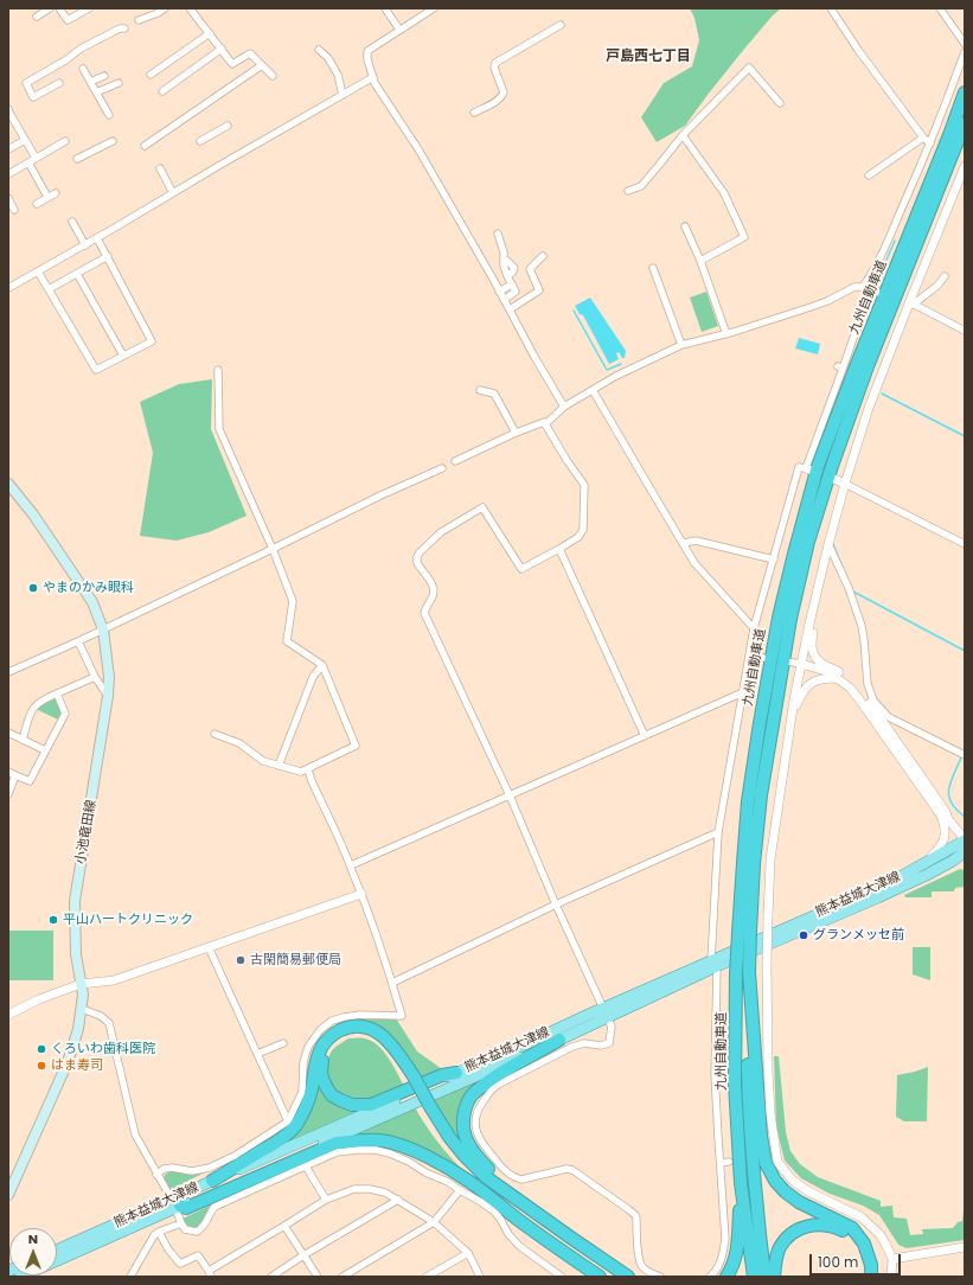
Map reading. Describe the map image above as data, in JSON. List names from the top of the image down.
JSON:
{
  "streets": {
    "highway": ["九州自動車道"],
    "main road": ["小池竜田線", "熊本益城大津線"]
  },
  "districts": ["戸島西七丁目"],
  "places": [
    "やまのかみ眼科",
    "平山ハートクリニック",
    "グランメッセ前",
    "古閑簡易郵便局",
    "くろいわ歯科医院",
    "はま寿司"
  ],
  "scale_bar": "100 m",
  "north": "top"
}
